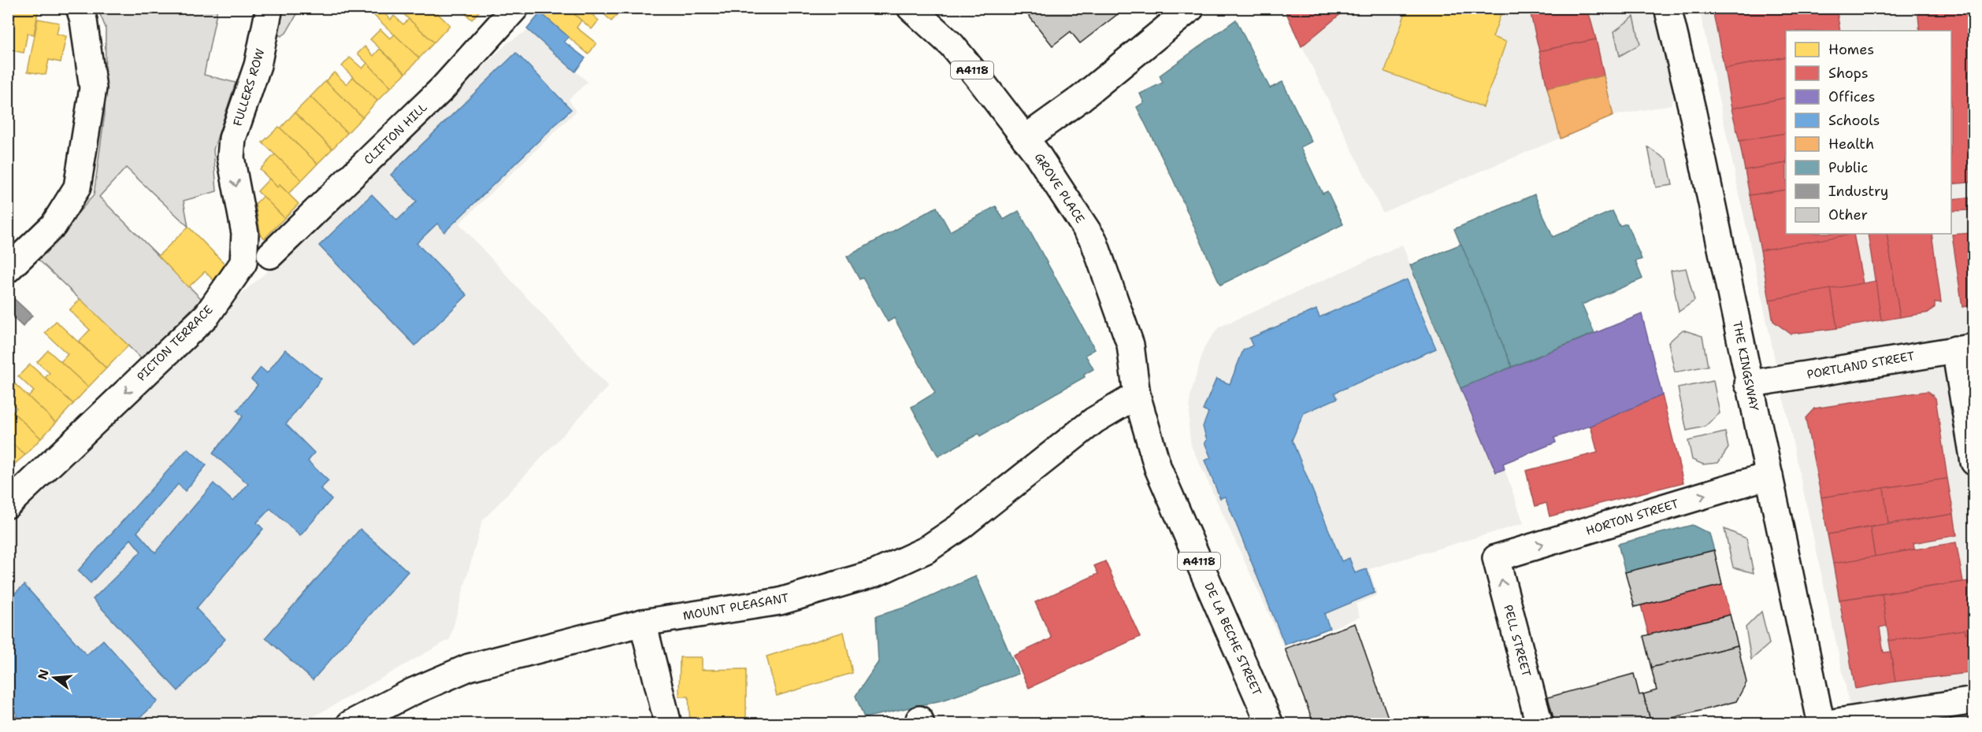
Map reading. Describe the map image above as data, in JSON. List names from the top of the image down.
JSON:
{
  "streets": {
    "street": [
      "A4118",
      "FULLERS ROW",
      "CLIFTON HILL",
      "GROVE PLACE",
      "PICTON TERRACE",
      "PORTLAND STREET",
      "THE KINGSWAY",
      "HORTON STREET",
      "MOUNT PLEASANT",
      "DE LA BECHE STREET",
      "PELL STREET"
    ]
  },
  "crossings": [
    ["A4118", "GROVE PLACE"],
    ["FULLERS ROW", "PICTON TERRACE"],
    ["GROVE PLACE", "MOUNT PLEASANT"],
    ["GROVE PLACE", "DE LA BECHE STREET"],
    ["PORTLAND STREET", "THE KINGSWAY"],
    ["THE KINGSWAY", "HORTON STREET"],
    ["HORTON STREET", "PELL STREET"],
    ["MOUNT PLEASANT", "DE LA BECHE STREET"]
  ],
  "one_way": ["PICTON TERRACE", "HORTON STREET", "PELL STREET"],
  "legend": [
    "Homes",
    "Shops",
    "Offices",
    "Schools",
    "Health",
    "Public",
    "Industry",
    "Other"
  ],
  "north": "left"
}
